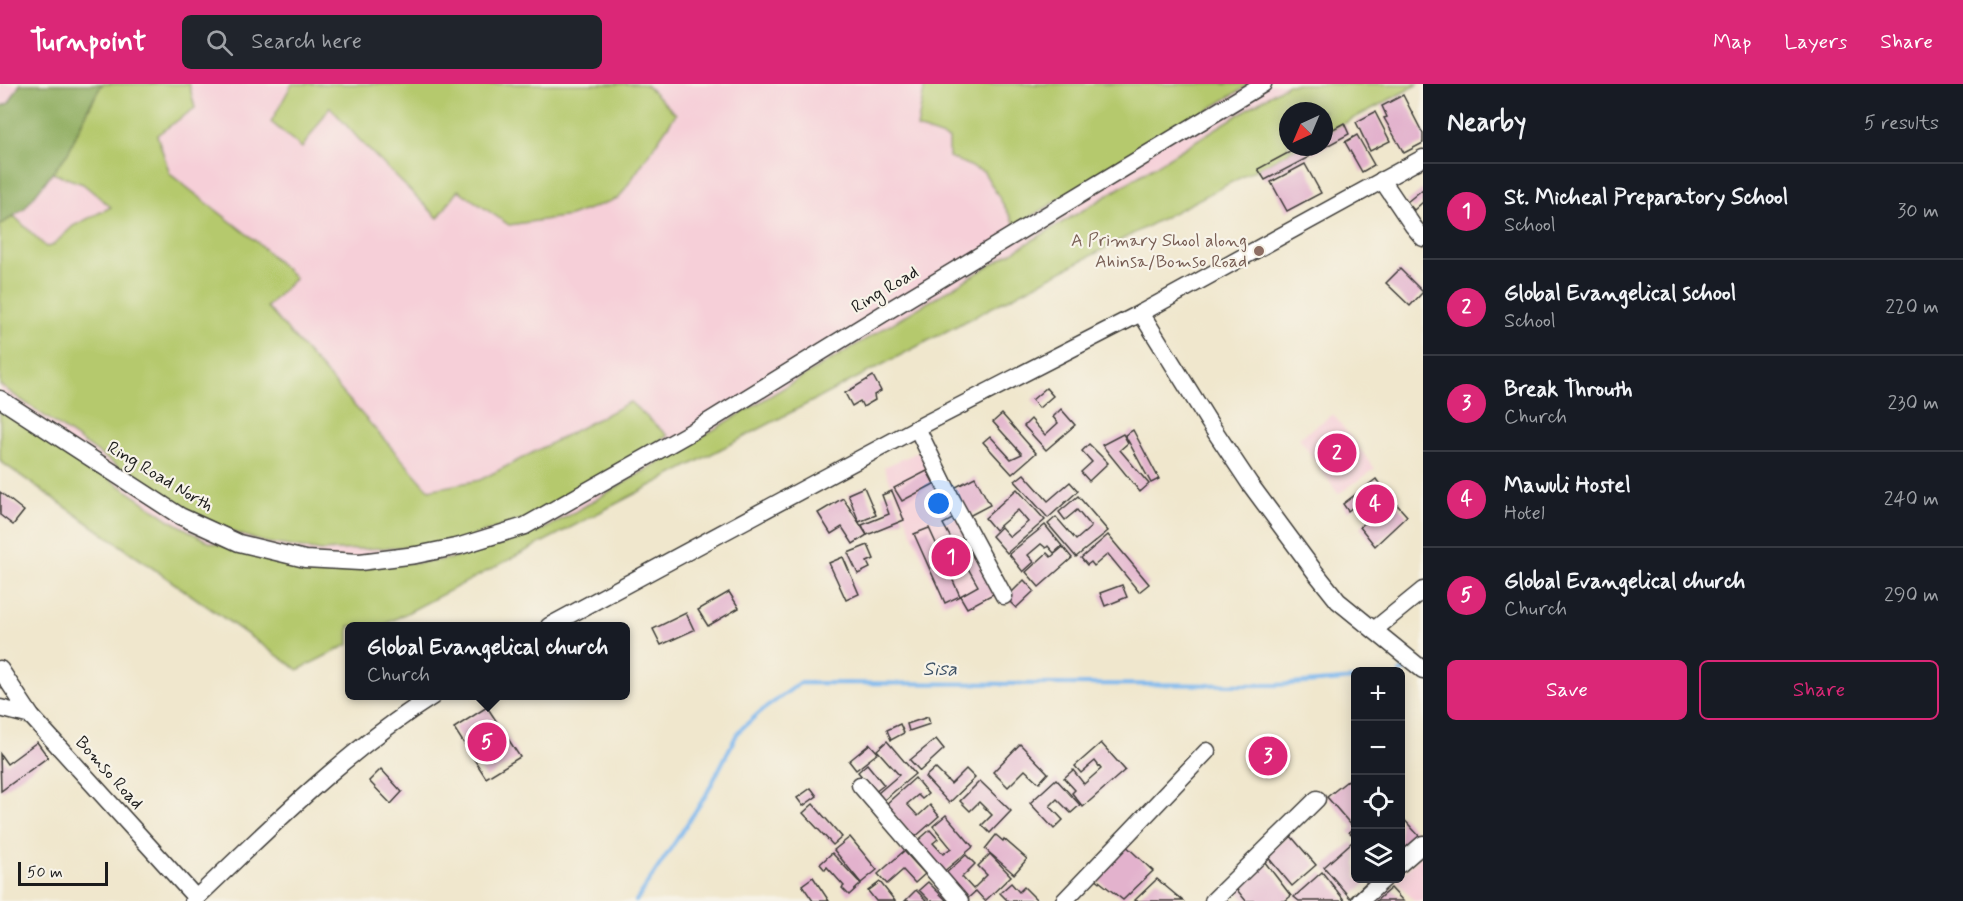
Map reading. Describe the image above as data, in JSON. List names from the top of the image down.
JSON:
{
  "streets": {
    "street": ["Ring Road", "Ring Road North", "Bomso Road"]
  },
  "crossings": [
    ["Ring Road", "Ring Road North"]
  ],
  "water": ["Sisa"],
  "places": ["A Primary Shool along Ahinsa/Bomso Road"],
  "scale_bar": "50 m",
  "north": "bottom left",
  "page": {
    "header": "Turnpoint",
    "search": "Search here",
    "nav": ["Map", "Layers", "Share"],
    "heading": ["Nearby", "5 results"],
    "list": [
      {
        "mark": "1",
        "name": "St. Micheal Preparatory School",
        "note": "School",
        "value": "30 m"
      },
      {
        "mark": "2",
        "name": "Global Evangelical school",
        "note": "School",
        "value": "220 m"
      },
      {
        "mark": "3",
        "name": "Break Throuth",
        "note": "Church",
        "value": "230 m"
      },
      {
        "mark": "4",
        "name": "Mawuli Hostel",
        "note": "Hotel",
        "value": "240 m"
      },
      {
        "mark": "5",
        "name": "Global Evangelical church",
        "note": "Church",
        "value": "290 m"
      }
    ],
    "pins": [
      "2",
      "4",
      "1",
      "5",
      "3"
    ],
    "popup": ["Global Evangelical church", "Church"],
    "buttons": ["Save", "Share"],
    "map_buttons": ["+", "−"],
    "scale": "50 m"
  }
}
